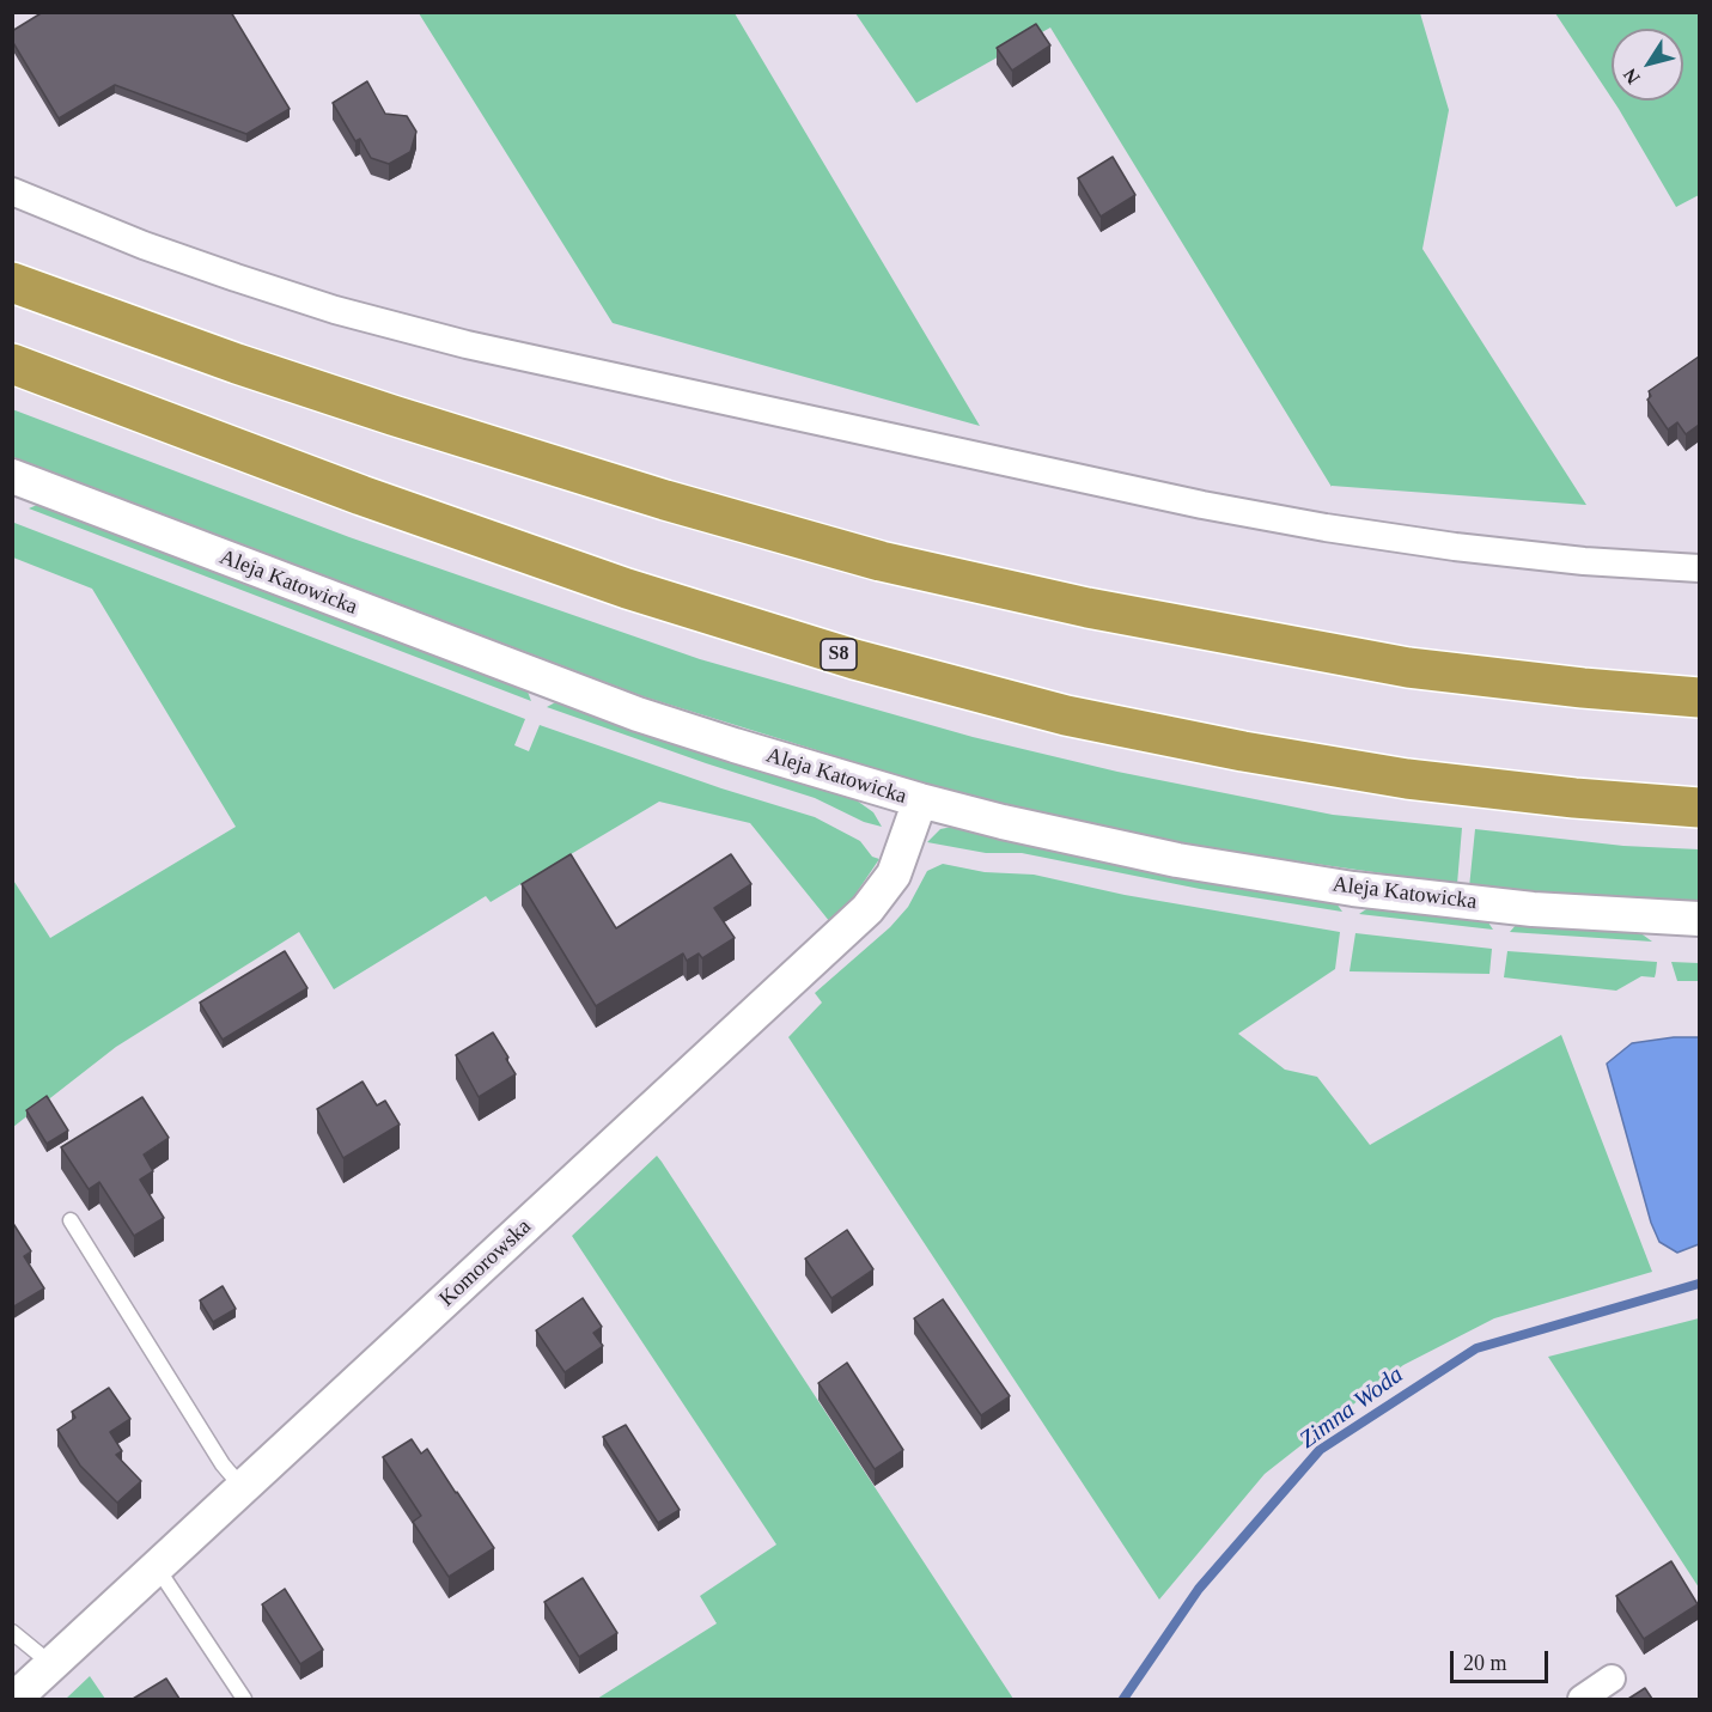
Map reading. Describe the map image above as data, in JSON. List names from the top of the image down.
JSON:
{
  "streets": {
    "highway": ["S8"],
    "street": ["Aleja Katowicka", "Komorowska"]
  },
  "crossings": [
    ["Aleja Katowicka", "Komorowska"]
  ],
  "water": ["Zimna Woda"],
  "scale_bar": "20 m",
  "north": "bottom left"
}
